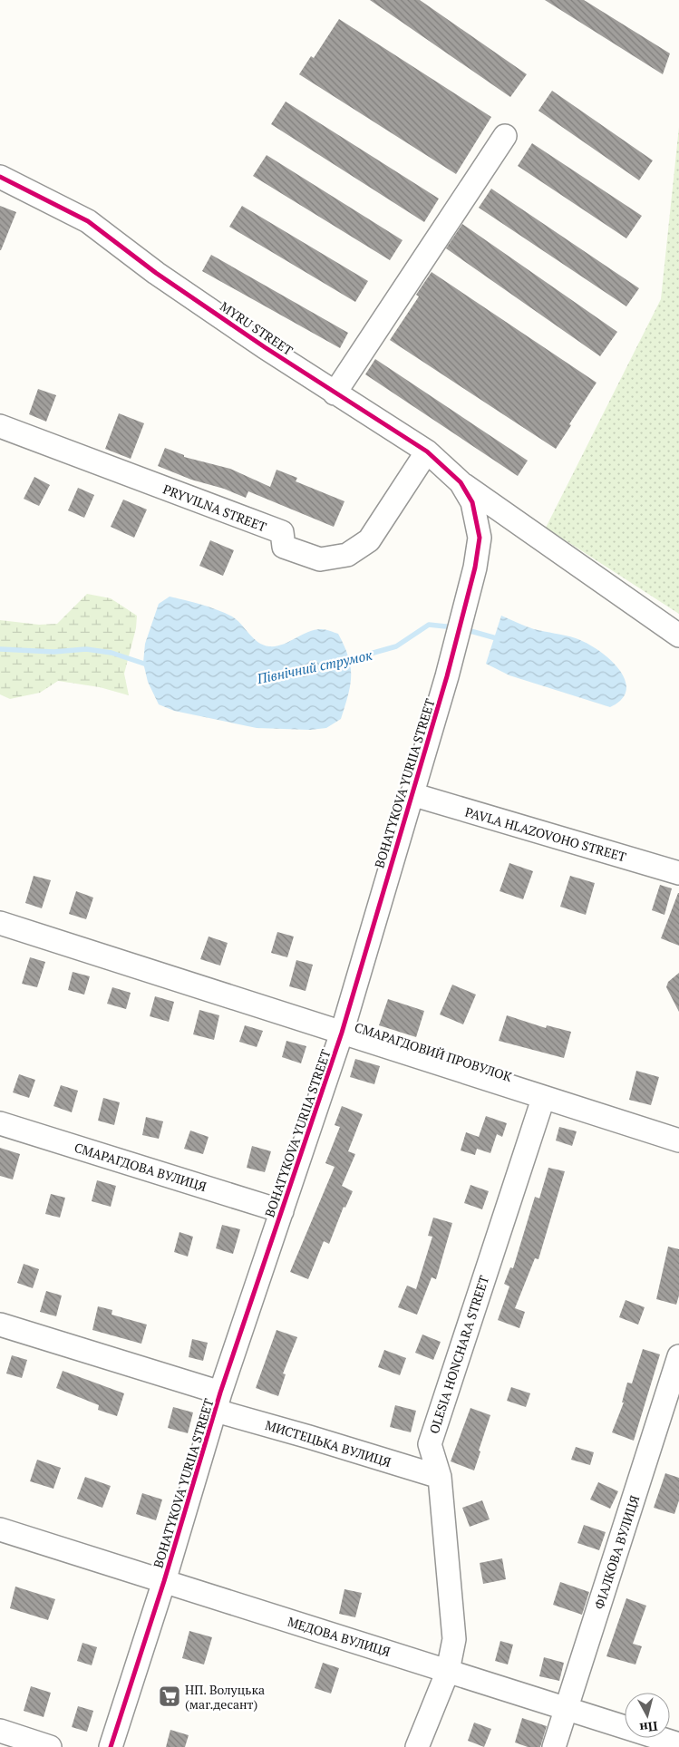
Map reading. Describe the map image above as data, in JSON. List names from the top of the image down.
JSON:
{
  "streets": {
    "street": [
      "MYRU STREET",
      "PRYVILNA STREET",
      "BOHATYKOVA YURIIA STREET",
      "PAVLA HLAZOVOHO STREET",
      "СМАРАГДОВИЙ ПРОВУЛОК",
      "СМАРАГДОВА ВУЛИЦЯ",
      "OLESIA HONCHARA STREET",
      "МИСТЕЦЬКА ВУЛИЦЯ",
      "ФІАЛКОВА ВУЛИЦЯ",
      "МЕДОВА ВУЛИЦЯ"
    ]
  },
  "crossings": [
    ["MYRU STREET", "PRYVILNA STREET"],
    ["MYRU STREET", "BOHATYKOVA YURIIA STREET"],
    ["BOHATYKOVA YURIIA STREET", "PAVLA HLAZOVOHO STREET"],
    ["BOHATYKOVA YURIIA STREET", "СМАРАГДОВИЙ ПРОВУЛОК"],
    ["BOHATYKOVA YURIIA STREET", "СМАРАГДОВА ВУЛИЦЯ"],
    ["BOHATYKOVA YURIIA STREET", "МИСТЕЦЬКА ВУЛИЦЯ"],
    ["BOHATYKOVA YURIIA STREET", "МЕДОВА ВУЛИЦЯ"],
    ["СМАРАГДОВИЙ ПРОВУЛОК", "OLESIA HONCHARA STREET"],
    ["OLESIA HONCHARA STREET", "МИСТЕЦЬКА ВУЛИЦЯ"],
    ["OLESIA HONCHARA STREET", "МЕДОВА ВУЛИЦЯ"],
    ["ФІАЛКОВА ВУЛИЦЯ", "МЕДОВА ВУЛИЦЯ"]
  ],
  "water": ["Північний струмок"],
  "places": {
    "supermarket": ["НП. Волуцька (маг.десант)"]
  },
  "north": "bottom"
}
